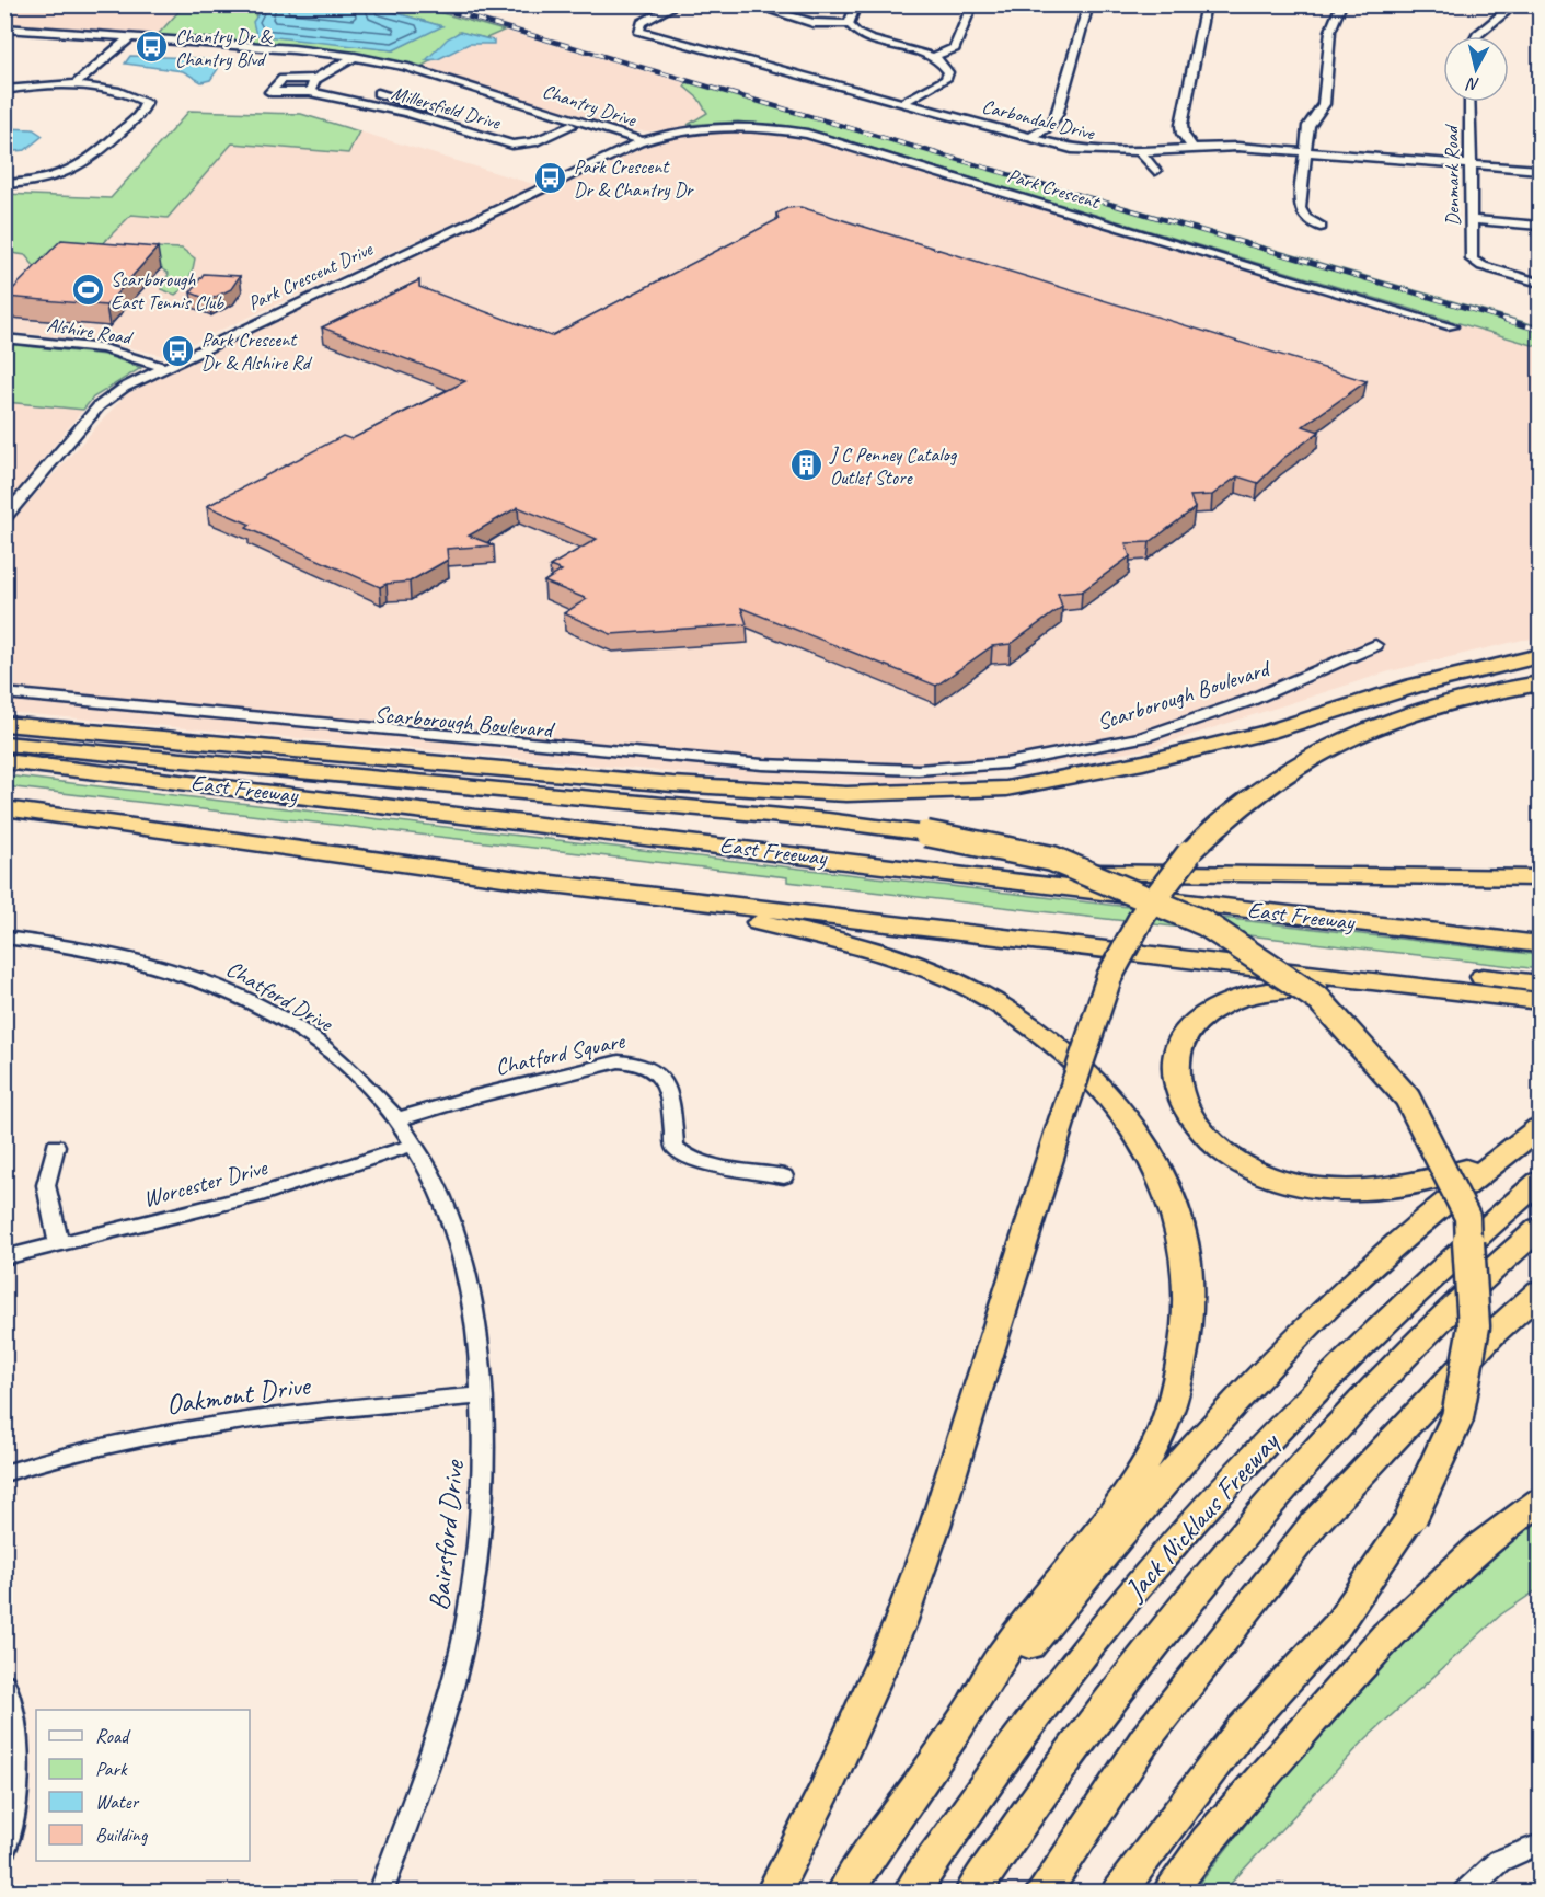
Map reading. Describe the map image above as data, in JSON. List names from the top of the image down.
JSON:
{
  "streets": {
    "highway": ["East Freeway", "Jack Nicklaus Freeway"],
    "street": [
      "Chantry Drive",
      "Millersfield Drive",
      "Carbondale Drive",
      "Denmark Road",
      "Park Crescent",
      "Park Crescent Drive",
      "Alshire Road",
      "Scarborough Boulevard",
      "Chatford Drive",
      "Chatford Square",
      "Worcester Drive",
      "Oakmont Drive",
      "Bairsford Drive"
    ]
  },
  "crossings": [
    ["Chantry Drive", "Millersfield Drive"],
    ["Chantry Drive", "Park Crescent"],
    ["Chantry Drive", "Park Crescent Drive"],
    ["Carbondale Drive", "Denmark Road"],
    ["Park Crescent", "Park Crescent Drive"],
    ["Park Crescent Drive", "Alshire Road"],
    ["Chatford Drive", "Chatford Square"],
    ["Chatford Drive", "Worcester Drive"],
    ["Chatford Drive", "Bairsford Drive"],
    ["Worcester Drive", "Bairsford Drive"],
    ["Oakmont Drive", "Bairsford Drive"]
  ],
  "places": {
    "bus stop": ["Chantry Dr & Chantry Blvd", "Park Crescent Dr & Chantry Dr", "Park Crescent Dr & Alshire Rd"],
    "sports": ["Scarborough East Tennis Club"],
    "building": ["J C Penney Catalog Outlet Store"]
  },
  "legend": [
    "Road",
    "Park",
    "Water",
    "Building"
  ],
  "north": "bottom"
}
